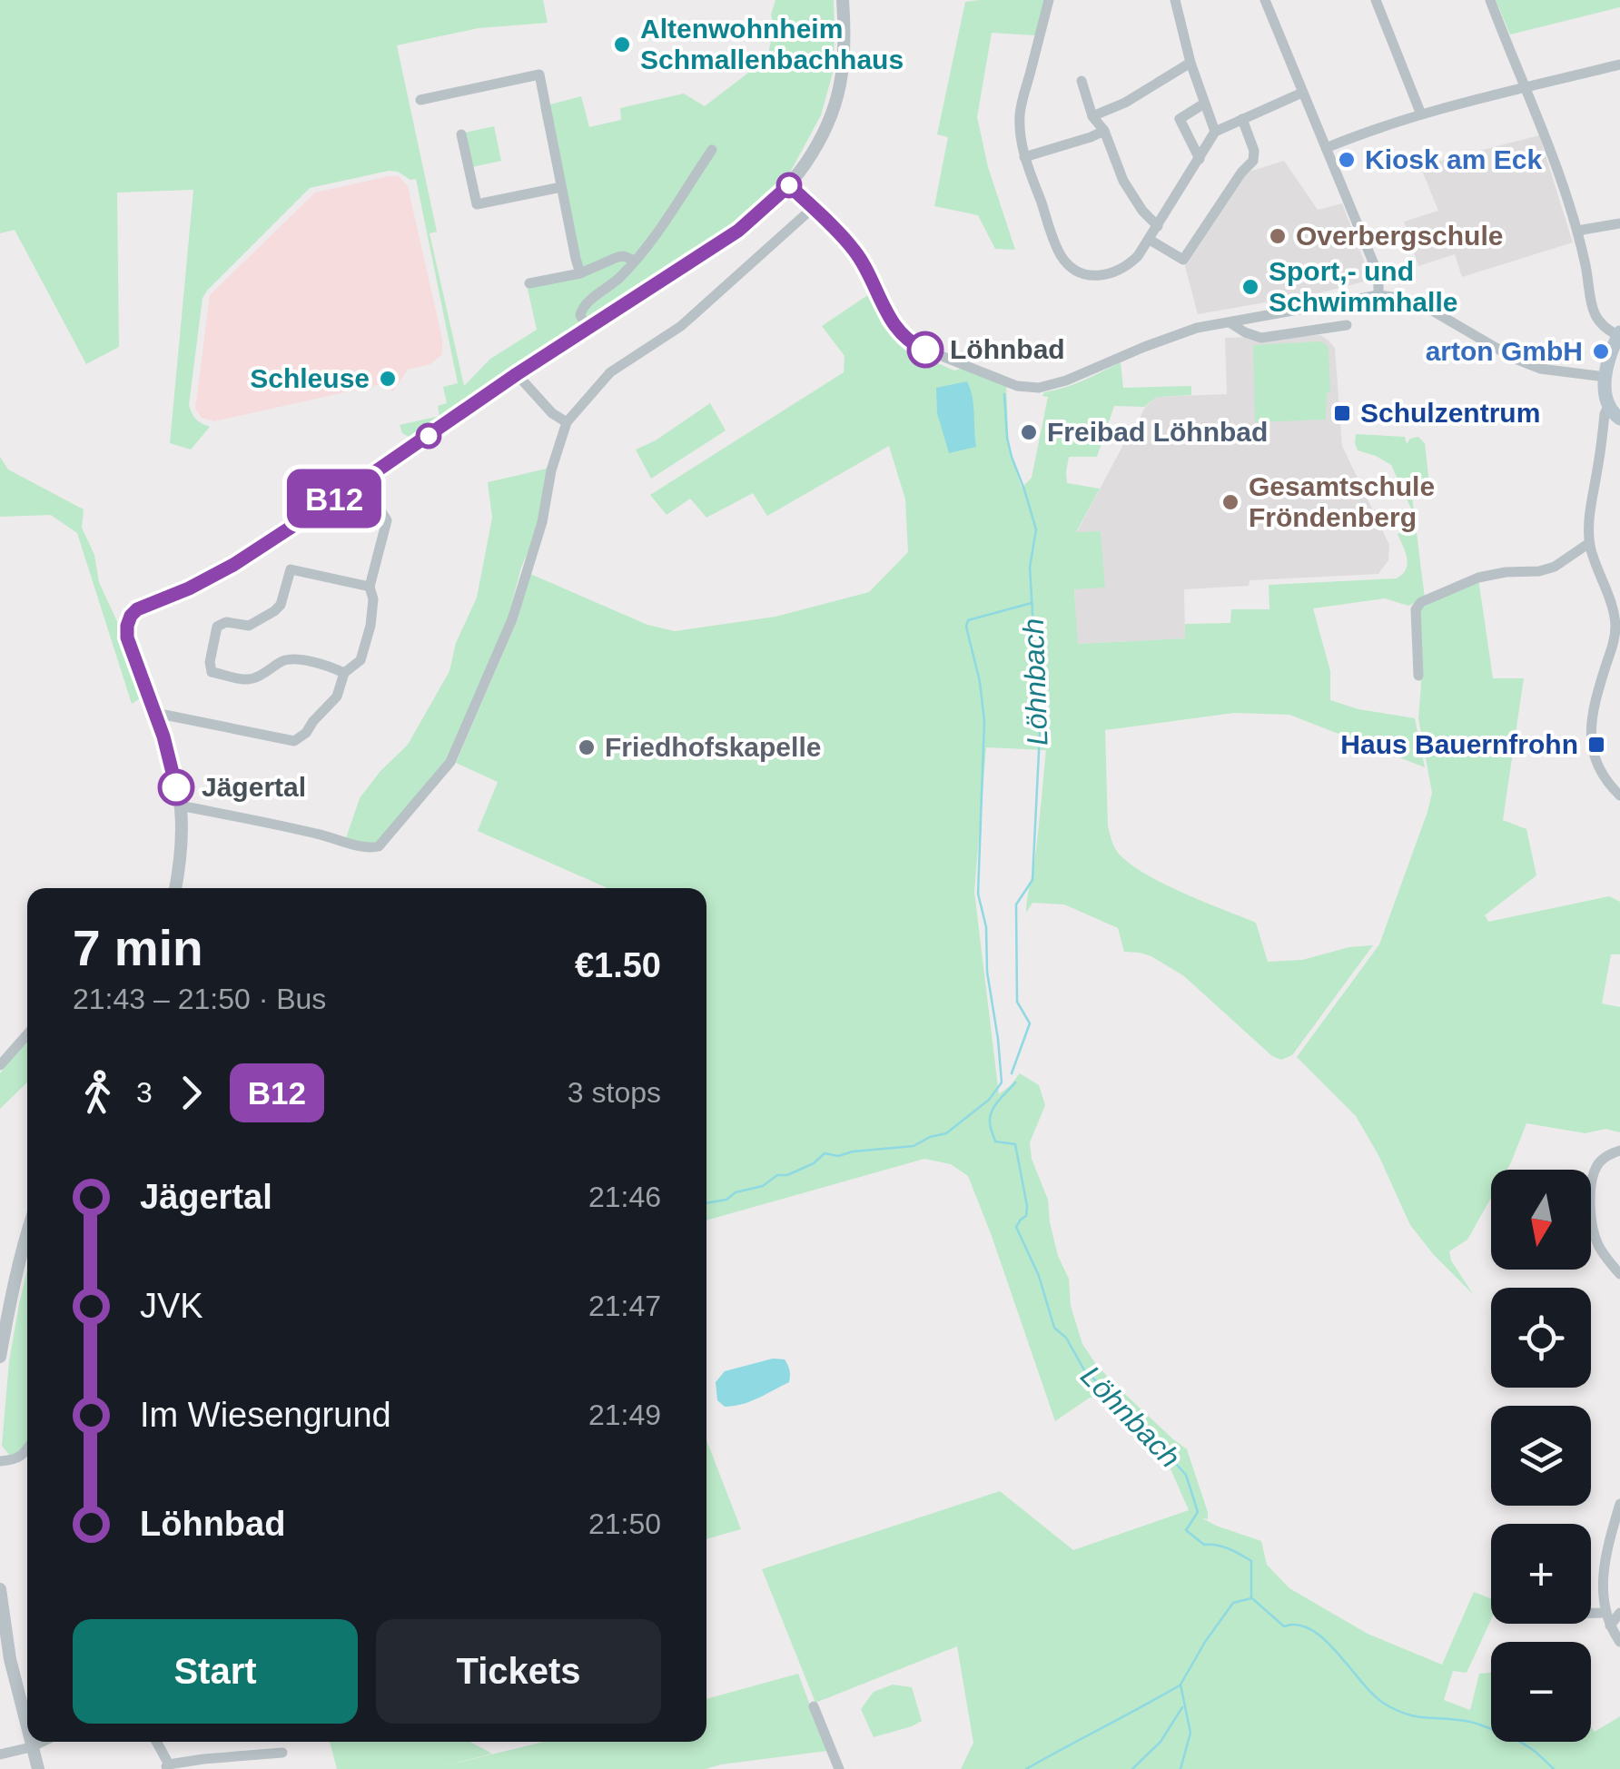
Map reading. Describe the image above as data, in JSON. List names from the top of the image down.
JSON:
{
  "water": ["Löhnbach"],
  "places": {
    "other": [
      "Altenwohnheim Schmallenbachhaus",
      "Kiosk am Eck",
      "Overbergschule",
      "Sport,- und Schwimmhalle",
      "Löhnbad",
      "arton GmbH",
      "Schleuse",
      "Freibad Löhnbad",
      "Gesamtschule Fröndenberg",
      "Friedhofskapelle",
      "Jägertal"
    ],
    "transit": ["Schulzentrum", "Haus Bauernfrohn"]
  },
  "lines": ["bus line B12"],
  "north": "bottom",
  "page": {
    "on_map": "B12",
    "heading": ["7 min", "21:43 – 21:50 · Bus", "€1.50"],
    "legs": ["3", "B12", "3 stops"],
    "list": [
      {
        "name": "Jägertal",
        "value": "21:46"
      },
      {
        "name": "JVK",
        "value": "21:47"
      },
      {
        "name": "Im Wiesengrund",
        "value": "21:49"
      },
      {
        "name": "Löhnbad",
        "value": "21:50"
      }
    ],
    "map_buttons": ["+", "−"],
    "buttons": ["Start", "Tickets"]
  }
}
